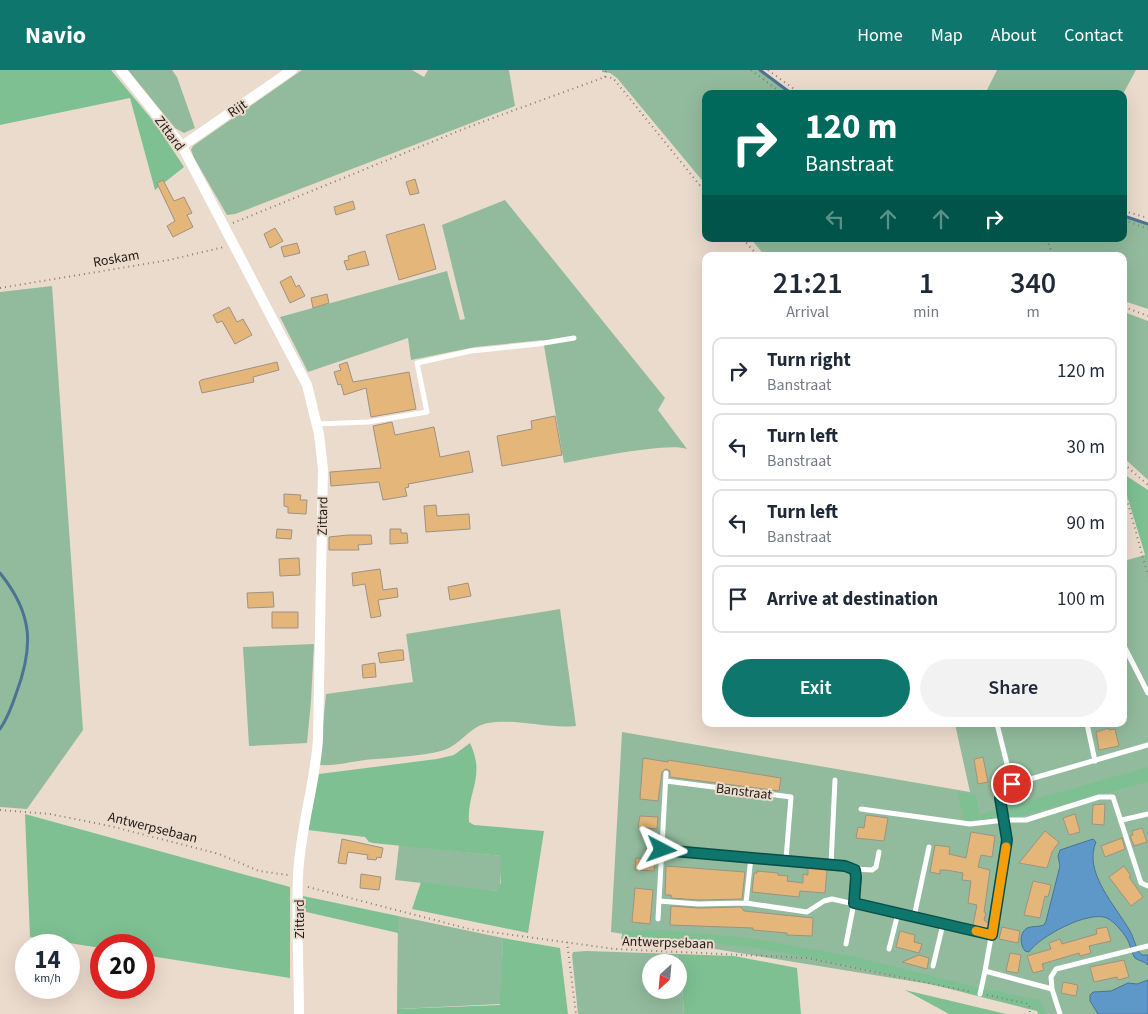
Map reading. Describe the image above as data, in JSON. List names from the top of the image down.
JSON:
{
  "streets": {
    "street": ["Rijt", "Zittard"],
    "lane": ["Banstraat"],
    "path": ["Roskam", "Antwerpsebaan"]
  },
  "crossings": [
    ["Rijt", "Zittard"],
    ["Zittard", "Roskam"],
    ["Zittard", "Antwerpsebaan"]
  ],
  "north": "bottom left",
  "page": {
    "header": "Navio",
    "nav": [
      "Home",
      "Map",
      "About",
      "Contact"
    ],
    "turn": ["120 m", "Banstraat"],
    "eta": [
      "21:21",
      "Arrival",
      "1",
      "min",
      "340",
      "m"
    ],
    "list": [
      {
        "name": "Turn right",
        "note": "Banstraat",
        "value": "120 m"
      },
      {
        "name": "Turn left",
        "note": "Banstraat",
        "value": "30 m"
      },
      {
        "name": "Turn left",
        "note": "Banstraat",
        "value": "90 m"
      },
      {
        "name": "Arrive at destination",
        "value": "100 m"
      }
    ],
    "buttons": ["Exit", "Share"],
    "speed": "14 km/h",
    "limit": "20"
  }
}
